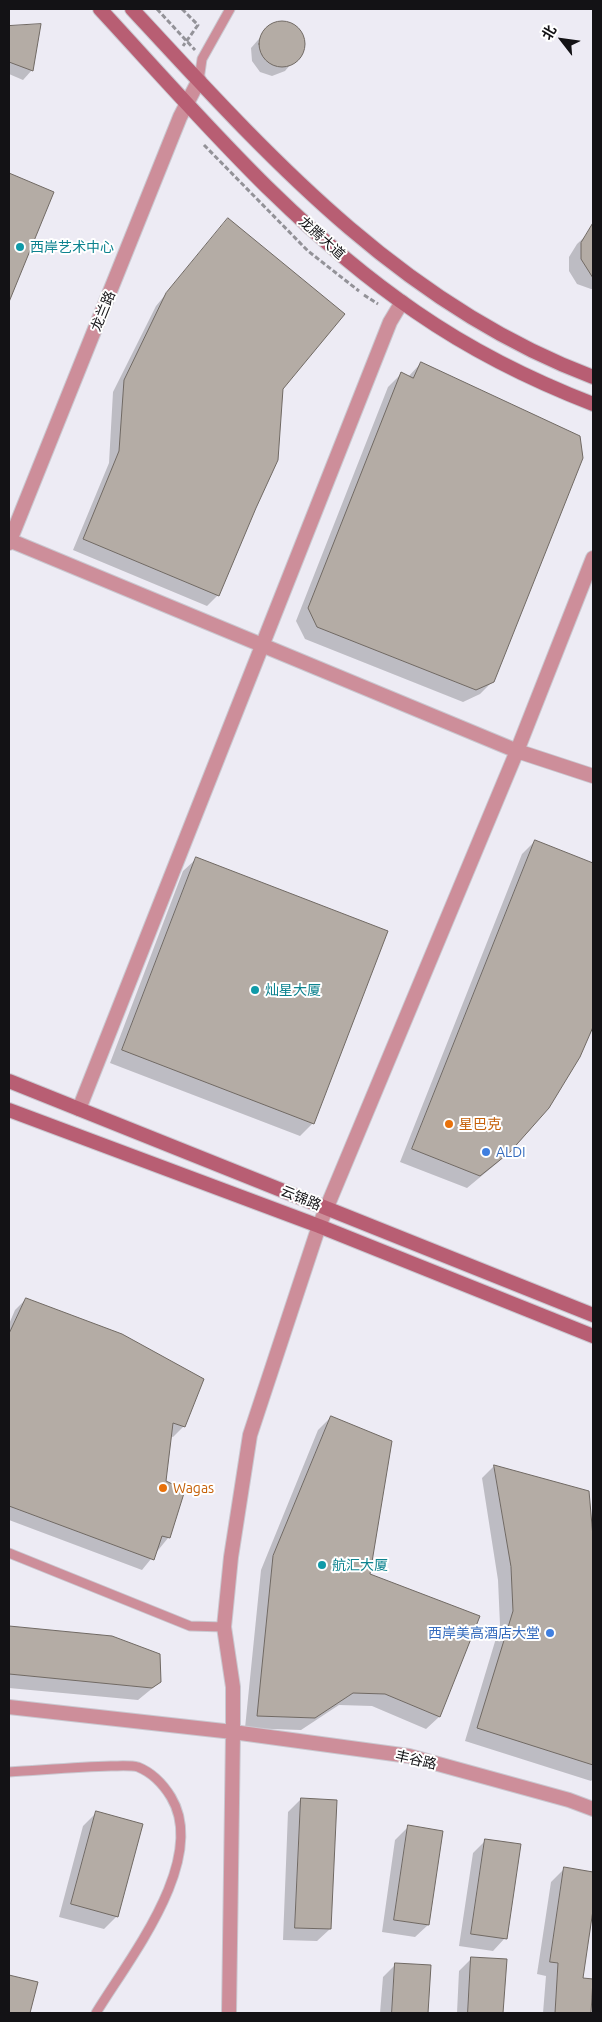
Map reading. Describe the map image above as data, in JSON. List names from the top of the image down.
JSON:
{
  "streets": {
    "main road": ["龙腾大道", "云锦路"],
    "street": ["龙兰路", "丰谷路"]
  },
  "crossings": [
    ["龙腾大道", "龙兰路"]
  ],
  "places": [
    "西岸艺术中心",
    "灿星大厦",
    "星巴克",
    "ALDI",
    "Wagas",
    "航汇大厦",
    "西岸美高酒店大堂"
  ],
  "north": "top left"
}
